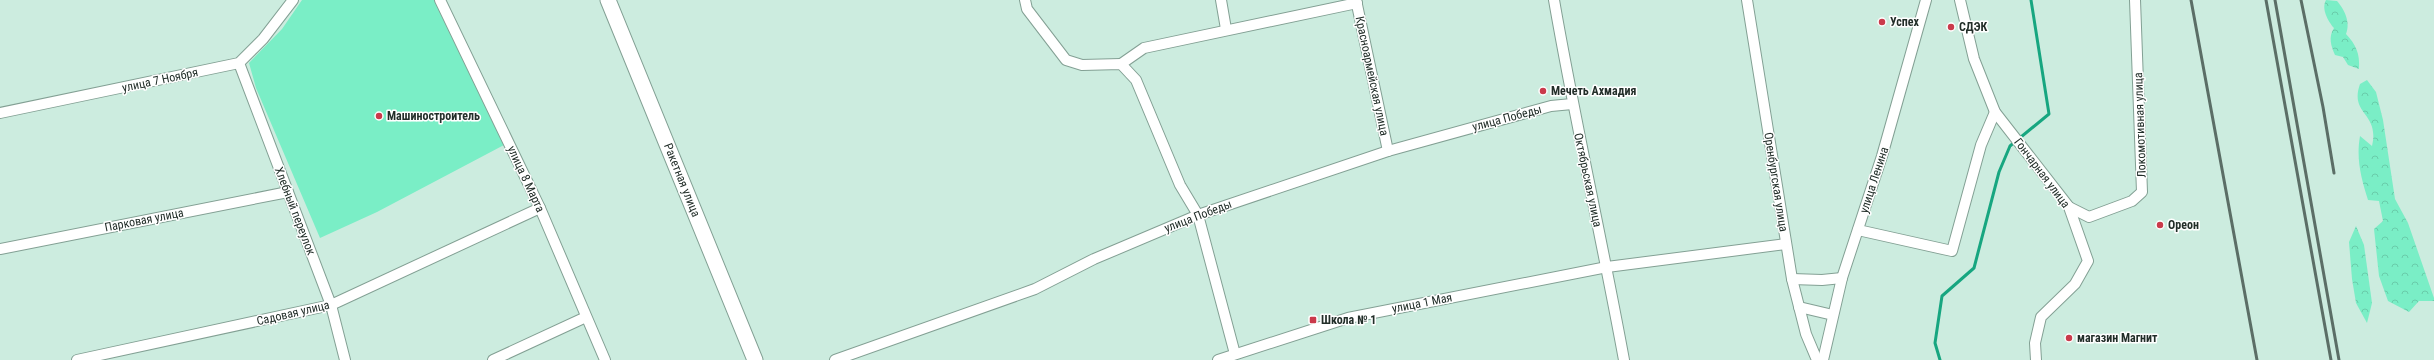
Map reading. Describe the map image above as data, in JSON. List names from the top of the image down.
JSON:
{
  "streets": {
    "main road": ["Ракетная улица"],
    "street": [
      "Красноармейская улица",
      "улица 7 Ноября",
      "улица Победы",
      "Локомотивная улица",
      "Гончарная улица",
      "улица 8 Марта",
      "Октябрьская улица",
      "улица Ленина",
      "Оренбургская улица",
      "Хлебный переулок",
      "Парковая улица",
      "улица 1 Мая",
      "Садовая улица"
    ]
  },
  "crossings": [
    ["Красноармейская улица", "улица Победы"],
    ["улица 7 Ноября", "Хлебный переулок"],
    ["улица Победы", "Октябрьская улица"],
    ["Локомотивная улица", "Гончарная улица"],
    ["улица 8 Марта", "Садовая улица"],
    ["Октябрьская улица", "улица 1 Мая"],
    ["Оренбургская улица", "улица 1 Мая"],
    ["Хлебный переулок", "Парковая улица"],
    ["Хлебный переулок", "Садовая улица"]
  ],
  "places": {
    "other": [
      "Успех",
      "СДЭК",
      "Мечеть Ахмадия",
      "Машиностроитель",
      "Ореон",
      "магазин Магнит"
    ],
    "transit": ["Школа № 1"]
  }
}
